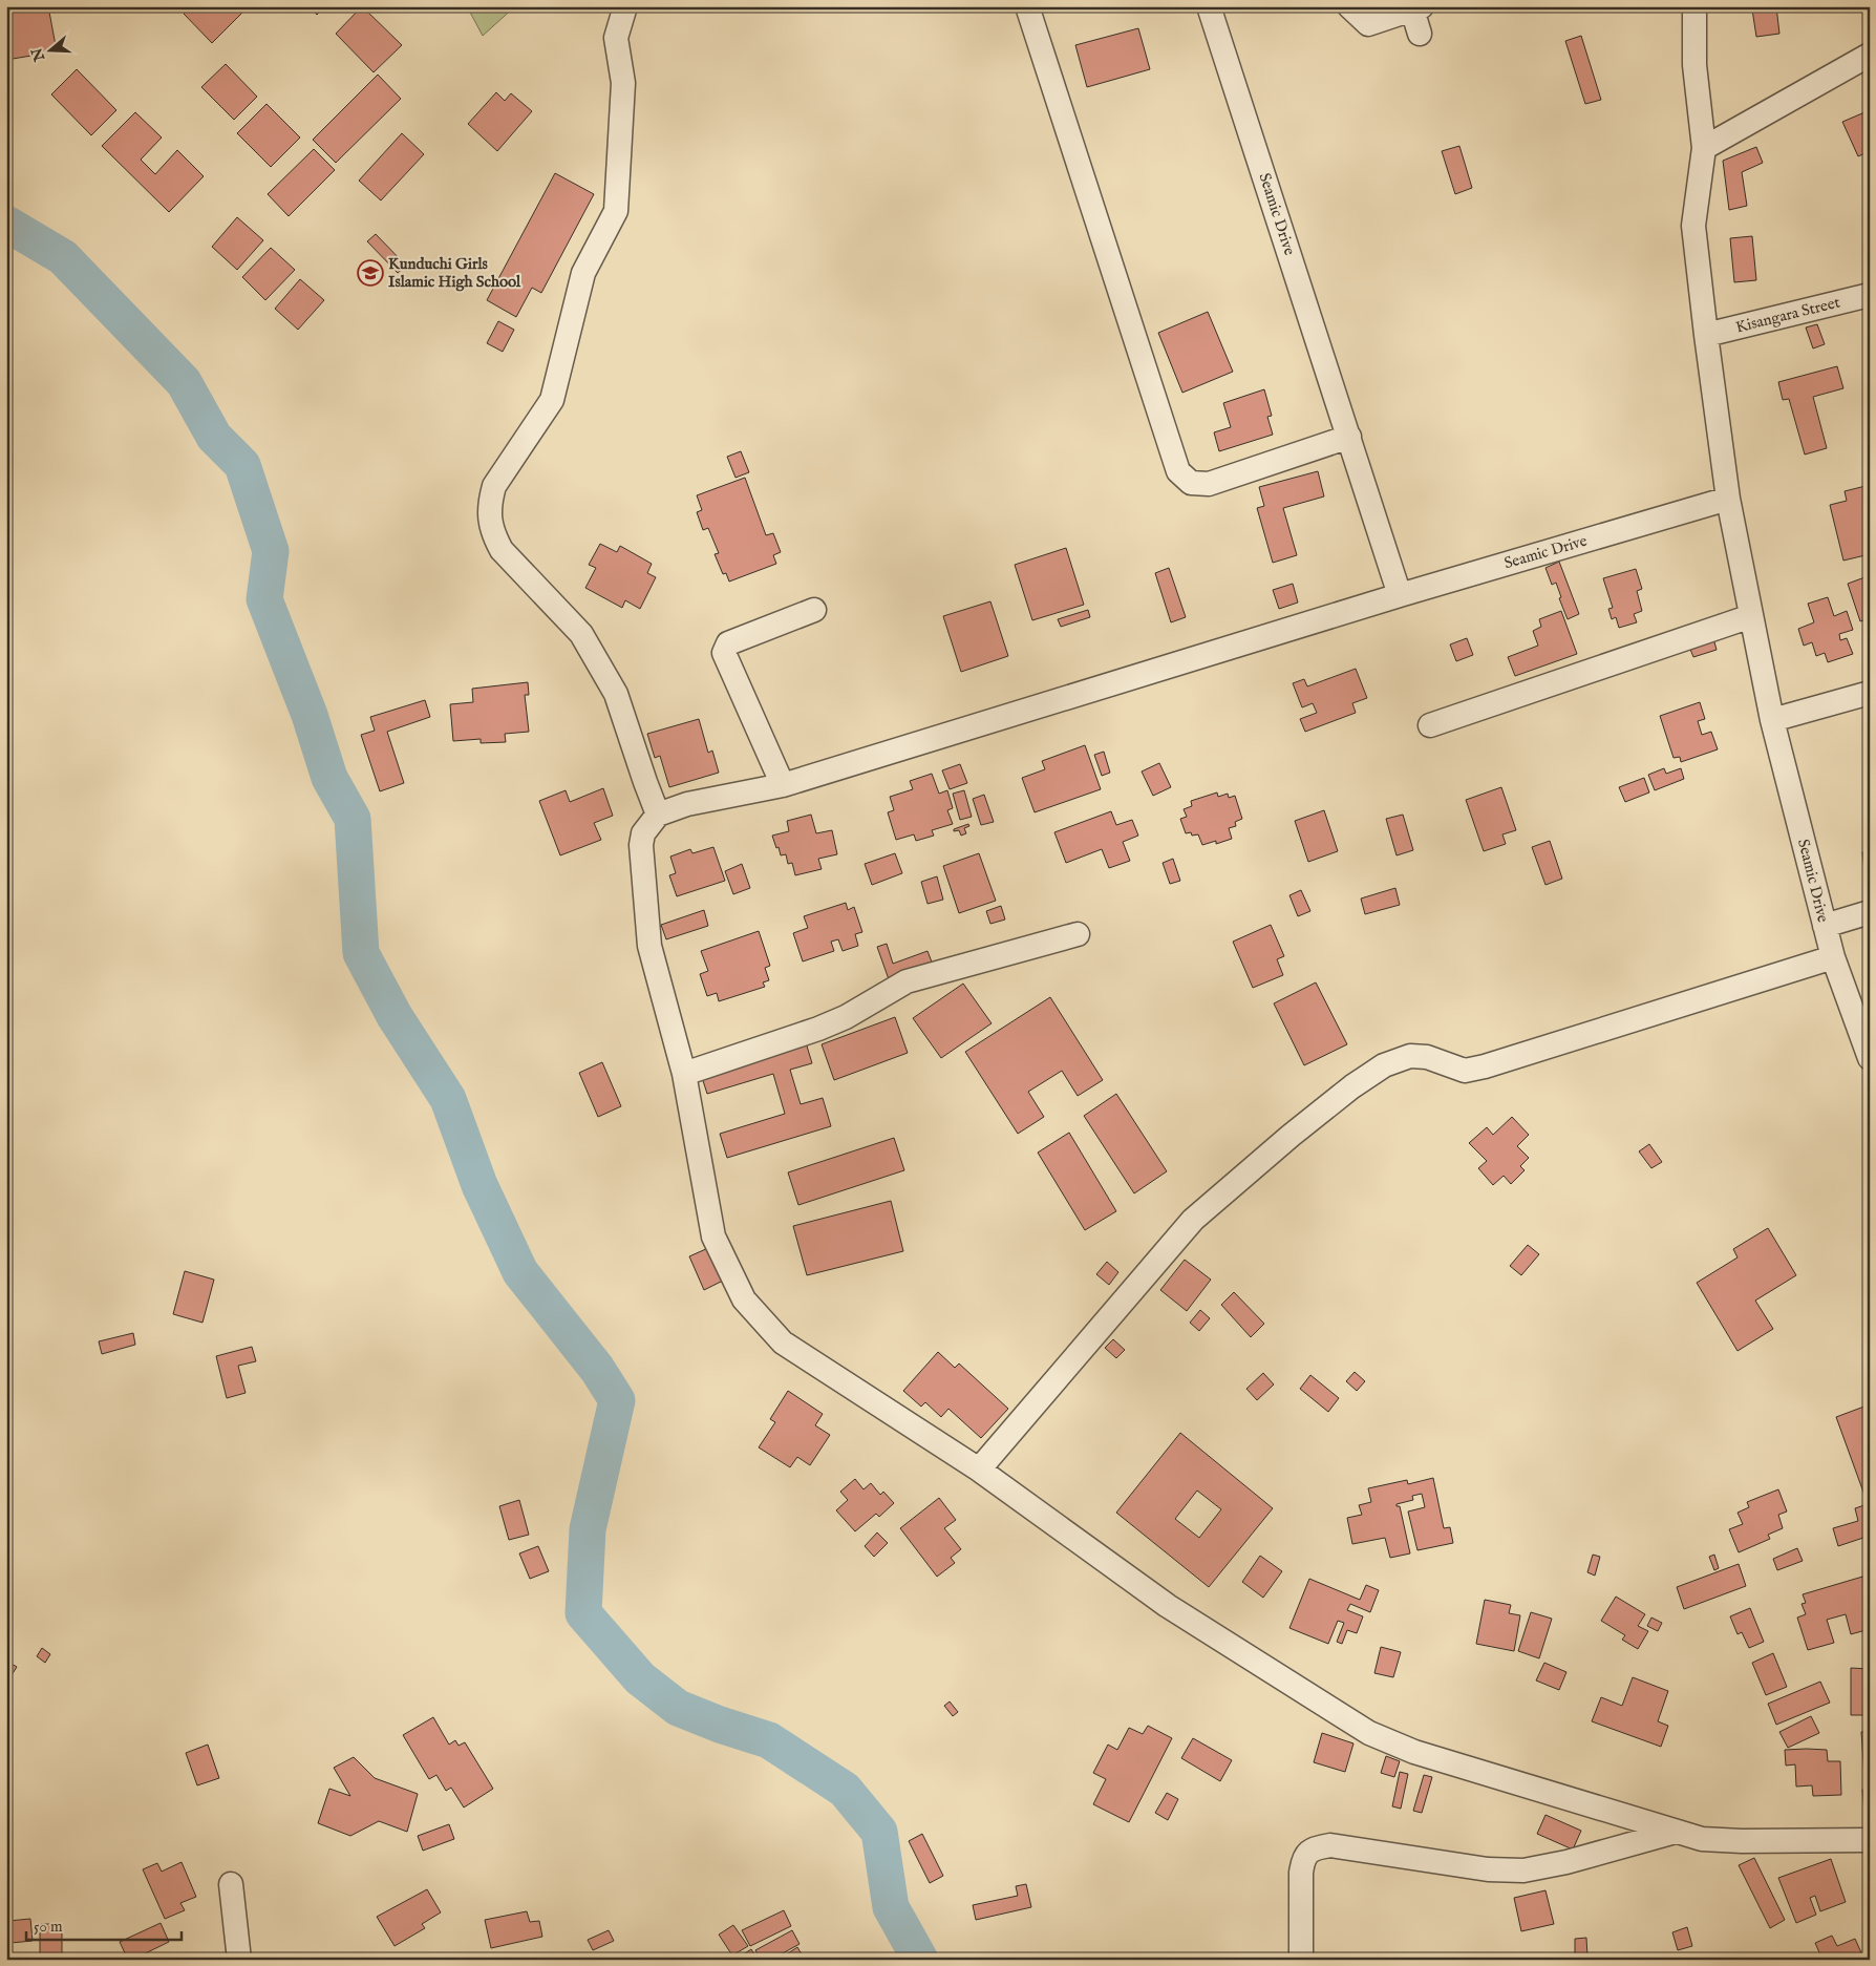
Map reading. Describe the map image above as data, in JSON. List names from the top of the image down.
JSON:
{
  "streets": {
    "street": ["Seamic Drive", "Kisangara Street"]
  },
  "places": {
    "school or university": ["Kunduchi Girls Islamic High School"]
  },
  "scale_bar": "50 m",
  "north": "left"
}
